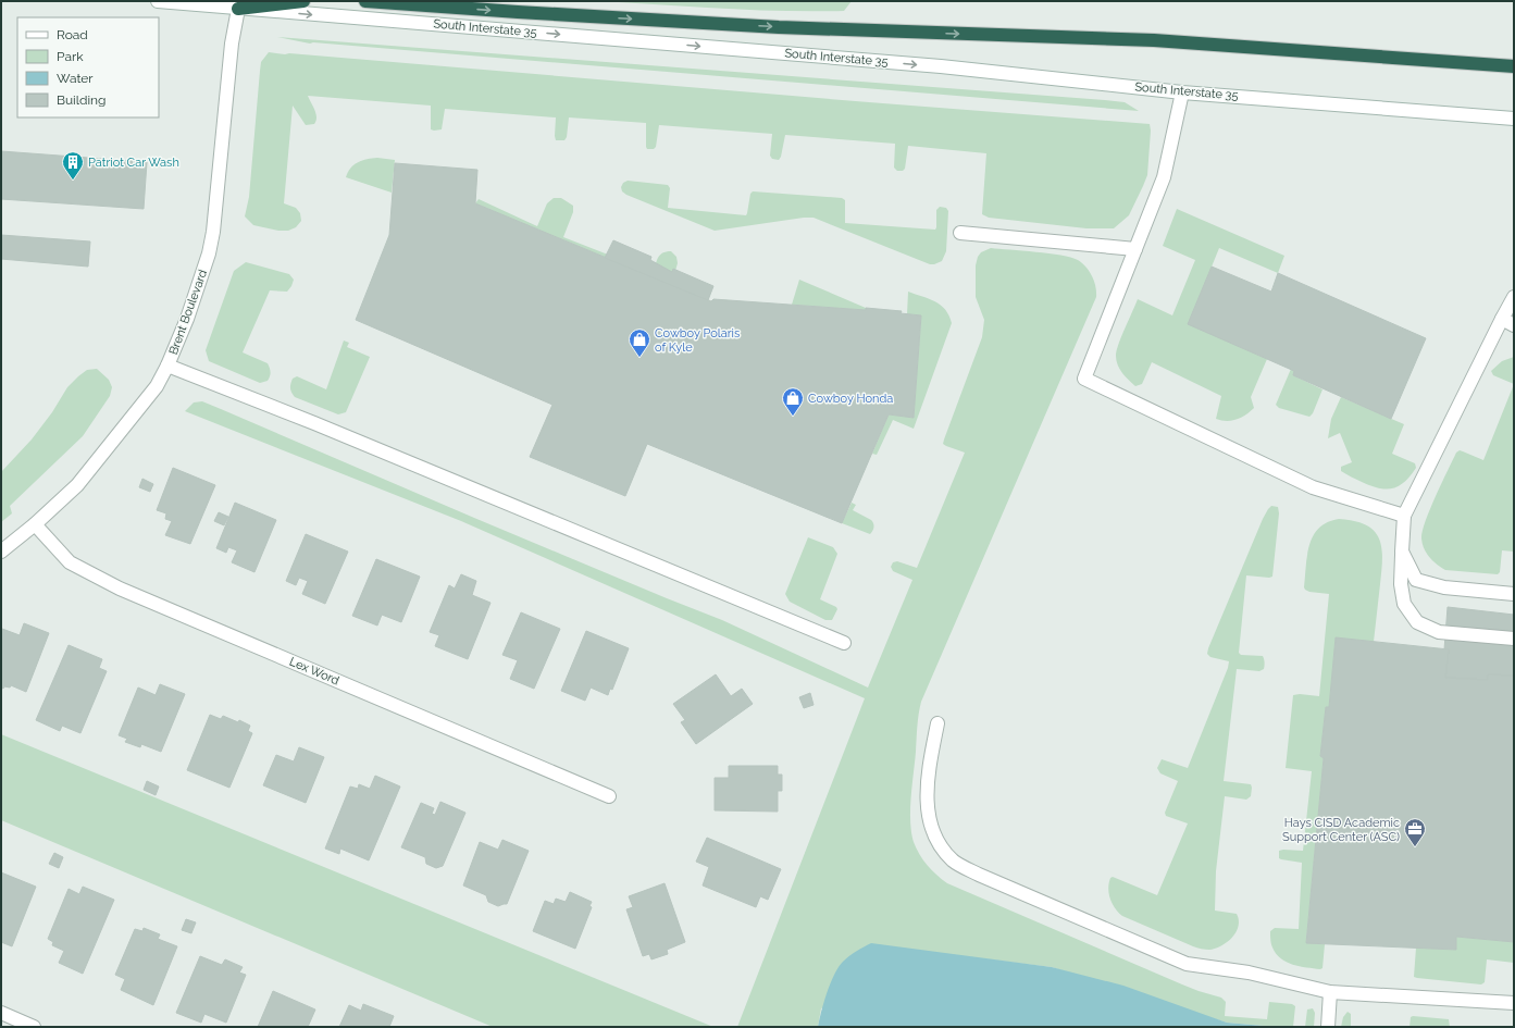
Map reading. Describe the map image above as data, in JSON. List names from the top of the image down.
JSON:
{
  "streets": {
    "main road": ["South Interstate 35", "Brent Boulevard", "Lex Word"]
  },
  "crossings": [
    ["South Interstate 35", "Brent Boulevard"],
    ["Brent Boulevard", "Lex Word"]
  ],
  "one_way": ["South Interstate 35"],
  "places": {
    "building": ["Patriot Car Wash"],
    "shop": ["Cowboy Polaris of Kyle", "Cowboy Honda"],
    "office": ["Hays CISD Academic Support Center (ASC)"]
  },
  "legend": [
    "Road",
    "Park",
    "Water",
    "Building"
  ]
}
